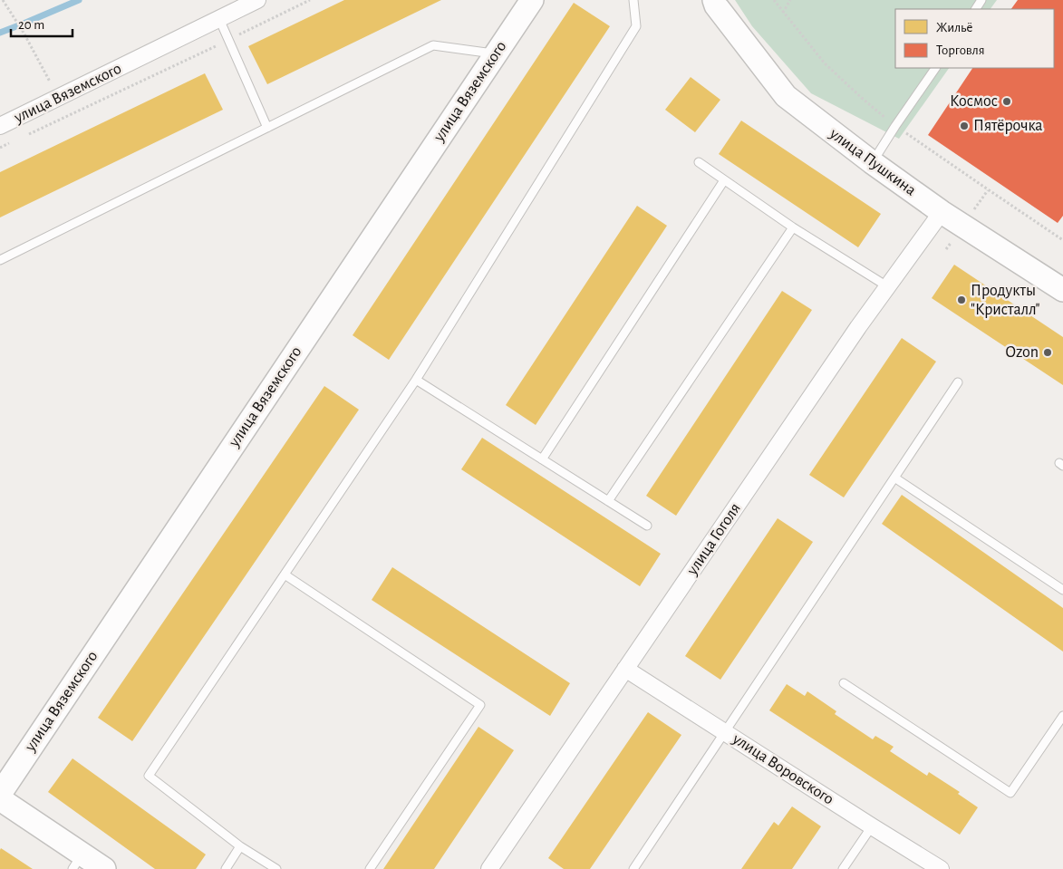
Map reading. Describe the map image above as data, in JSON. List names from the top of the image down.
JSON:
{
  "streets": {
    "street": [
      "улица Вяземского",
      "улица Пушкина",
      "улица Гоголя",
      "улица Воровского"
    ]
  },
  "crossings": [
    ["улица Пушкина", "улица Гоголя"],
    ["улица Гоголя", "улица Воровского"]
  ],
  "places": [
    "Космос",
    "Пятёрочка",
    "Продукты \"Кристалл\"",
    "Ozon"
  ],
  "legend": ["Жильё", "Торговля"],
  "scale_bar": "20 m"
}
